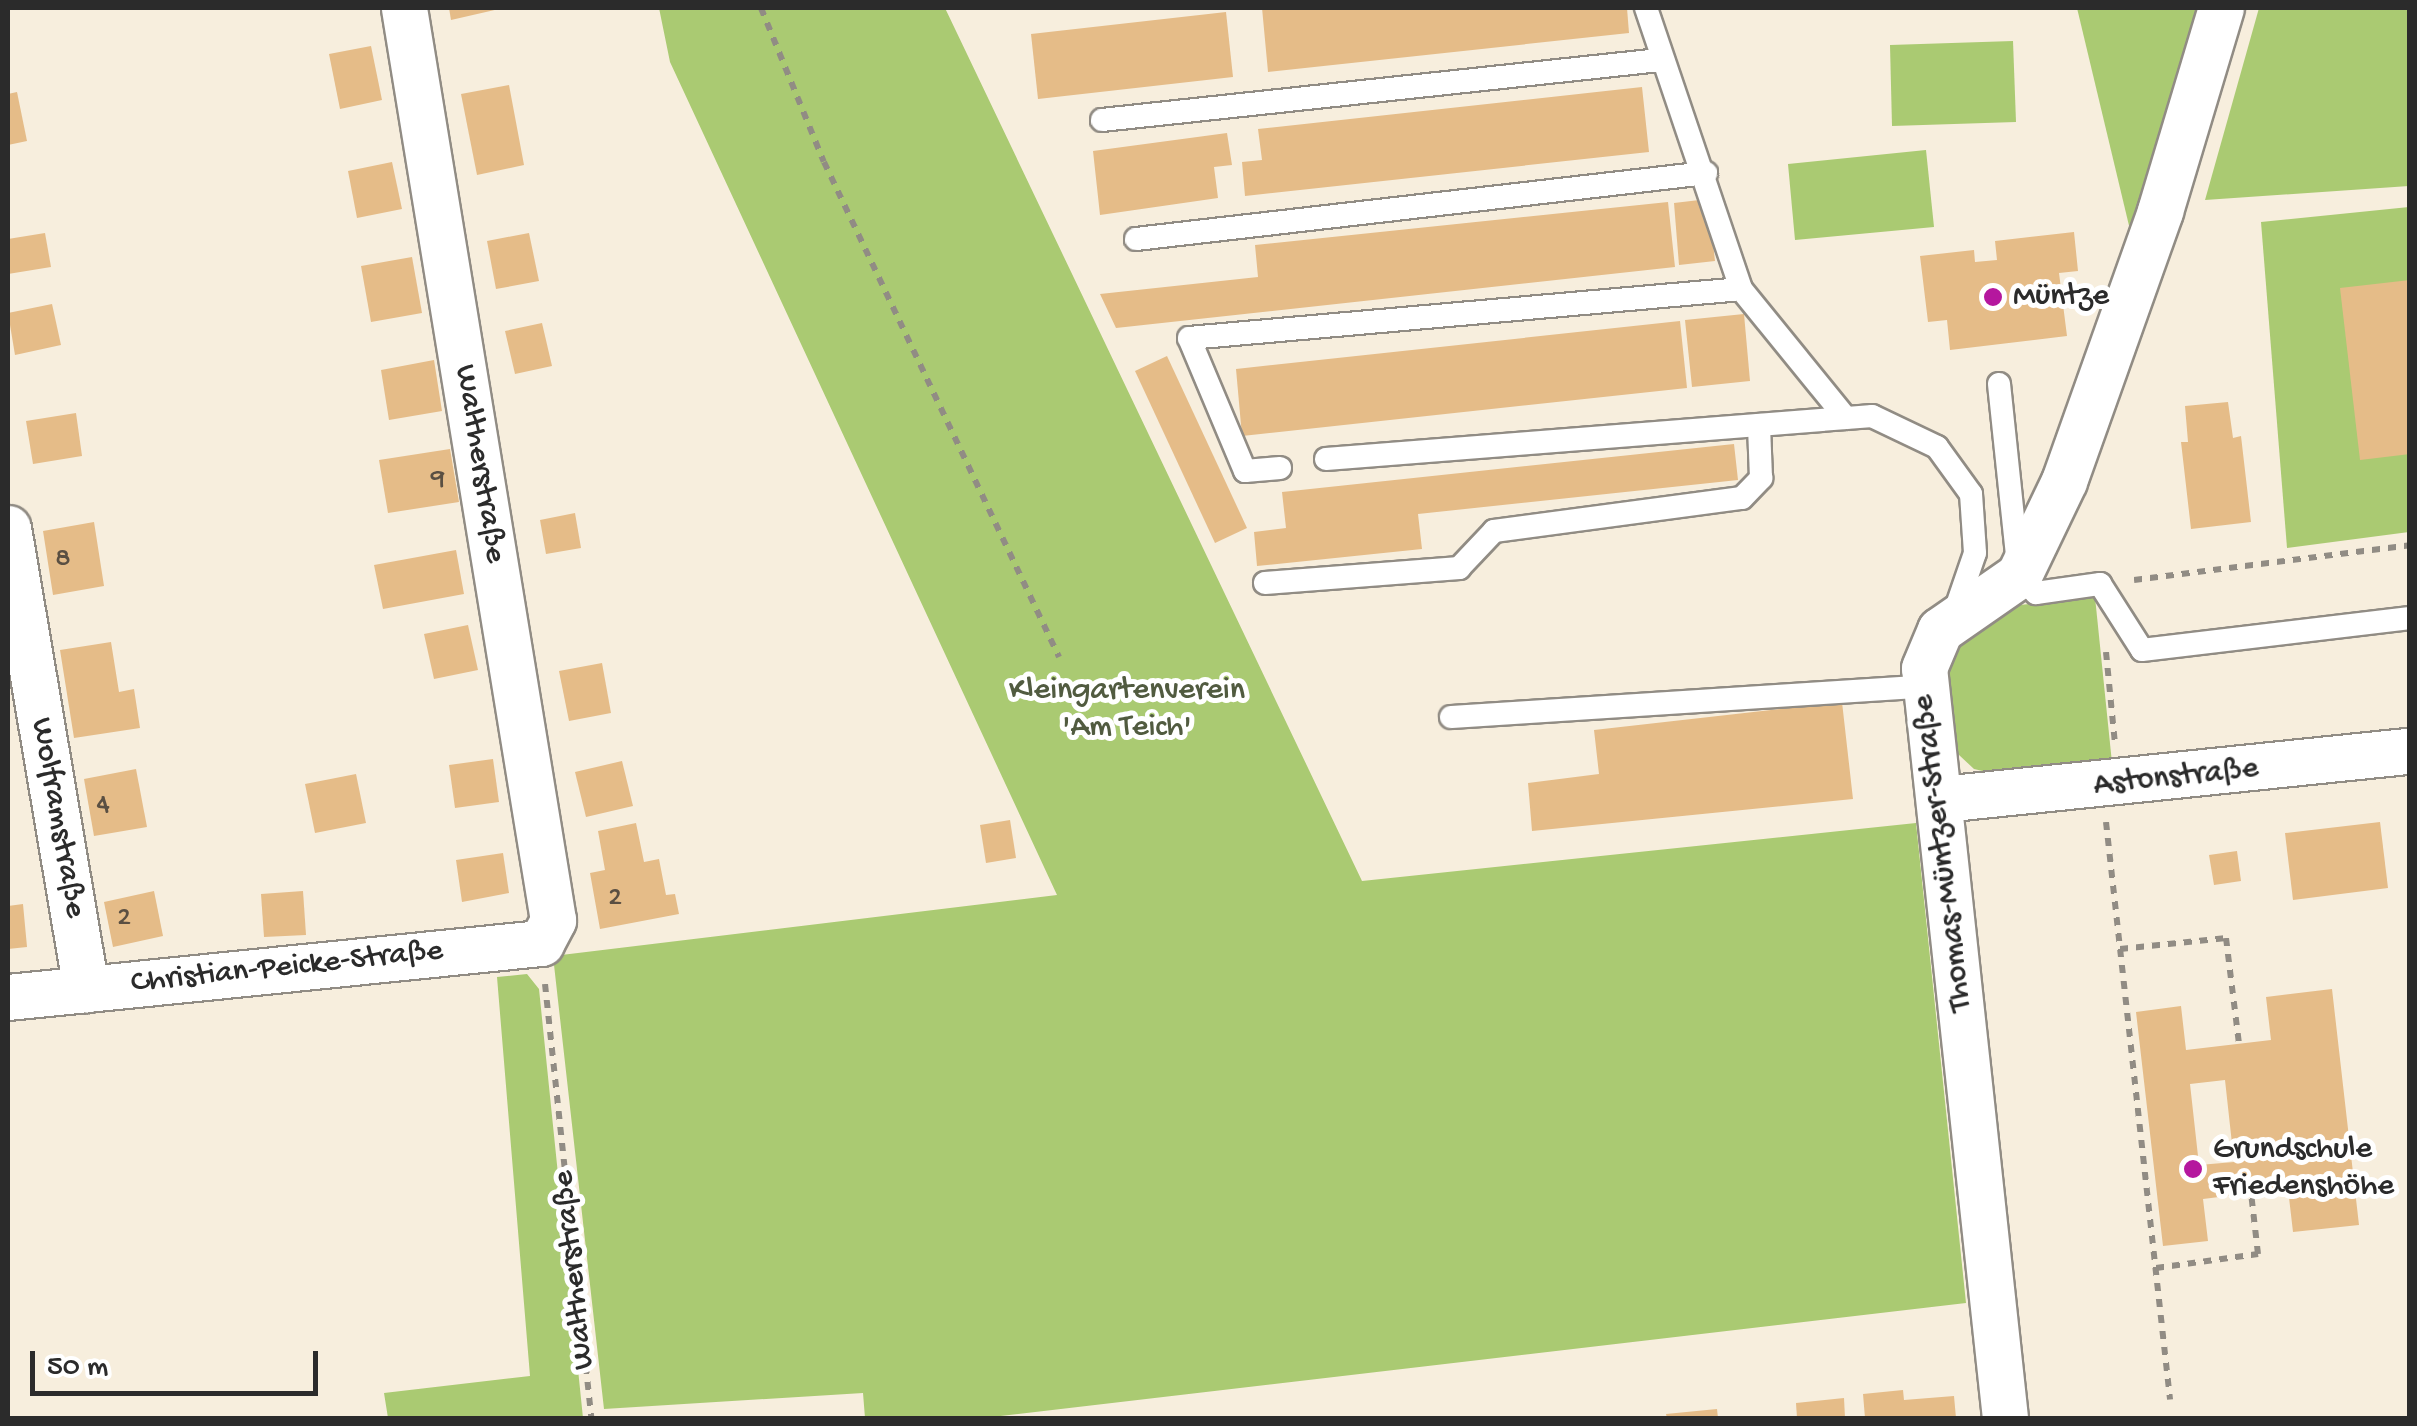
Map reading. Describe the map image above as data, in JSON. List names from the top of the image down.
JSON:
{
  "streets": {
    "street": [
      "Waltherstraße",
      "Astonstraße",
      "Wolframstraße",
      "Thomas-Müntzer-Straße",
      "Christian-Peicke-Straße"
    ]
  },
  "crossings": [
    ["Waltherstraße", "Christian-Peicke-Straße"],
    ["Astonstraße", "Thomas-Müntzer-Straße"],
    ["Wolframstraße", "Christian-Peicke-Straße"]
  ],
  "parks": ["Kleingartenverein 'Am Teich'"],
  "places": ["Müntze", "Grundschule Friedenshöhe"],
  "house_numbers": [
    "9",
    "8",
    "4",
    "2",
    "2"
  ],
  "scale_bar": "50 m"
}
